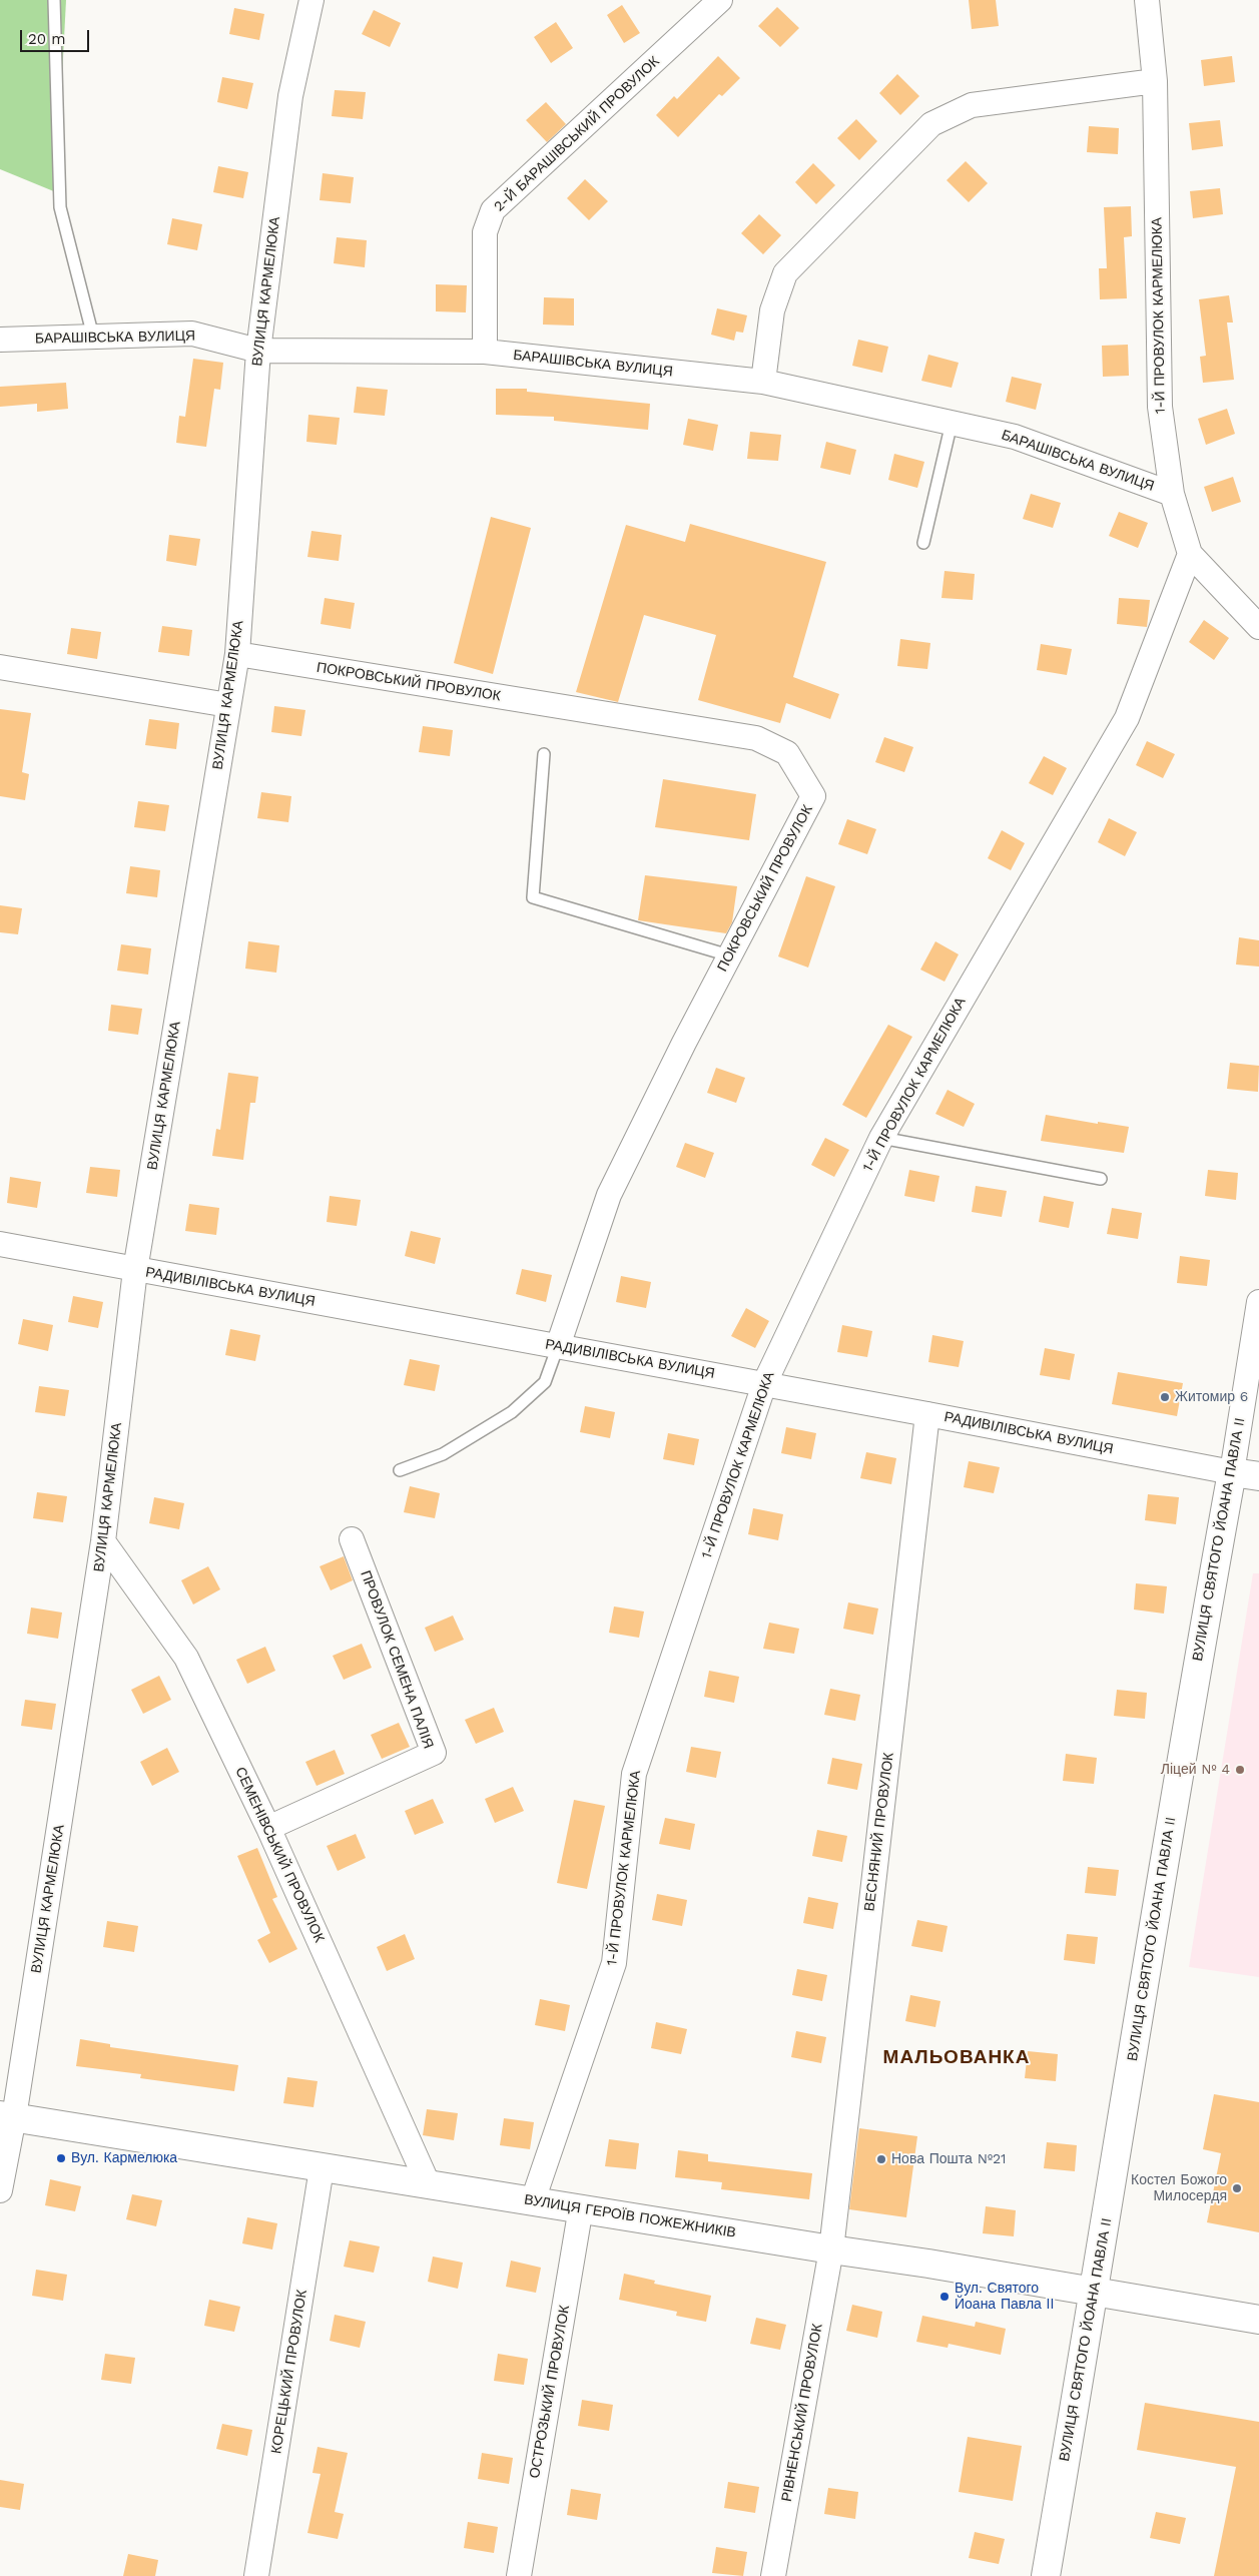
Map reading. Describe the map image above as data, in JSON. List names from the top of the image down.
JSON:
{
  "streets": {
    "street": [
      "2-Й БАРАШІВСЬКИЙ ПРОВУЛОК",
      "ВУЛИЦЯ КАРМЕЛЮКА",
      "1-Й ПРОВУЛОК КАРМЕЛЮКА",
      "БАРАШІВСЬКА ВУЛИЦЯ",
      "ПОКРОВСЬКИЙ ПРОВУЛОК",
      "РАДИВІЛІВСЬКА ВУЛИЦЯ",
      "ВУЛИЦЯ СВЯТОГО ЙОАНА ПАВЛА II",
      "ПРОВУЛОК СЕМЕНА ПАЛІЯ",
      "ВЕСНЯНИЙ ПРОВУЛОК",
      "СЕМЕНІВСЬКИЙ ПРОВУЛОК",
      "ВУЛИЦЯ ГЕРОЇВ ПОЖЕЖНИКІВ",
      "КОРЕЦЬКИЙ ПРОВУЛОК",
      "ОСТРОЗЬКИЙ ПРОВУЛОК",
      "РІВНЕНСЬКИЙ ПРОВУЛОК"
    ]
  },
  "crossings": [
    ["2-Й БАРАШІВСЬКИЙ ПРОВУЛОК", "БАРАШІВСЬКА ВУЛИЦЯ"],
    ["ВУЛИЦЯ КАРМЕЛЮКА", "БАРАШІВСЬКА ВУЛИЦЯ"],
    ["ВУЛИЦЯ КАРМЕЛЮКА", "ПОКРОВСЬКИЙ ПРОВУЛОК"],
    ["ВУЛИЦЯ КАРМЕЛЮКА", "РАДИВІЛІВСЬКА ВУЛИЦЯ"],
    ["ВУЛИЦЯ КАРМЕЛЮКА", "СЕМЕНІВСЬКИЙ ПРОВУЛОК"],
    ["ВУЛИЦЯ КАРМЕЛЮКА", "ВУЛИЦЯ ГЕРОЇВ ПОЖЕЖНИКІВ"],
    ["1-Й ПРОВУЛОК КАРМЕЛЮКА", "БАРАШІВСЬКА ВУЛИЦЯ"],
    ["1-Й ПРОВУЛОК КАРМЕЛЮКА", "РАДИВІЛІВСЬКА ВУЛИЦЯ"],
    ["1-Й ПРОВУЛОК КАРМЕЛЮКА", "ВУЛИЦЯ ГЕРОЇВ ПОЖЕЖНИКІВ"],
    ["ПОКРОВСЬКИЙ ПРОВУЛОК", "РАДИВІЛІВСЬКА ВУЛИЦЯ"],
    ["РАДИВІЛІВСЬКА ВУЛИЦЯ", "ВУЛИЦЯ СВЯТОГО ЙОАНА ПАВЛА II"],
    ["РАДИВІЛІВСЬКА ВУЛИЦЯ", "ВЕСНЯНИЙ ПРОВУЛОК"],
    ["ВУЛИЦЯ СВЯТОГО ЙОАНА ПАВЛА II", "ВУЛИЦЯ ГЕРОЇВ ПОЖЕЖНИКІВ"],
    ["ПРОВУЛОК СЕМЕНА ПАЛІЯ", "СЕМЕНІВСЬКИЙ ПРОВУЛОК"],
    ["ВЕСНЯНИЙ ПРОВУЛОК", "ВУЛИЦЯ ГЕРОЇВ ПОЖЕЖНИКІВ"],
    ["ВЕСНЯНИЙ ПРОВУЛОК", "РІВНЕНСЬКИЙ ПРОВУЛОК"],
    ["СЕМЕНІВСЬКИЙ ПРОВУЛОК", "ВУЛИЦЯ ГЕРОЇВ ПОЖЕЖНИКІВ"],
    ["ВУЛИЦЯ ГЕРОЇВ ПОЖЕЖНИКІВ", "КОРЕЦЬКИЙ ПРОВУЛОК"],
    ["ВУЛИЦЯ ГЕРОЇВ ПОЖЕЖНИКІВ", "ОСТРОЗЬКИЙ ПРОВУЛОК"],
    ["ВУЛИЦЯ ГЕРОЇВ ПОЖЕЖНИКІВ", "РІВНЕНСЬКИЙ ПРОВУЛОК"]
  ],
  "districts": ["МАЛЬОВАНКА"],
  "places": [
    "Житомир 6",
    "Ліцей № 4",
    "Вул. Кармелюка",
    "Нова Пошта №21",
    "Костел Божого Милосердя",
    "Вул. Святого Йоана Павла ІІ"
  ],
  "scale_bar": "20 m"
}
